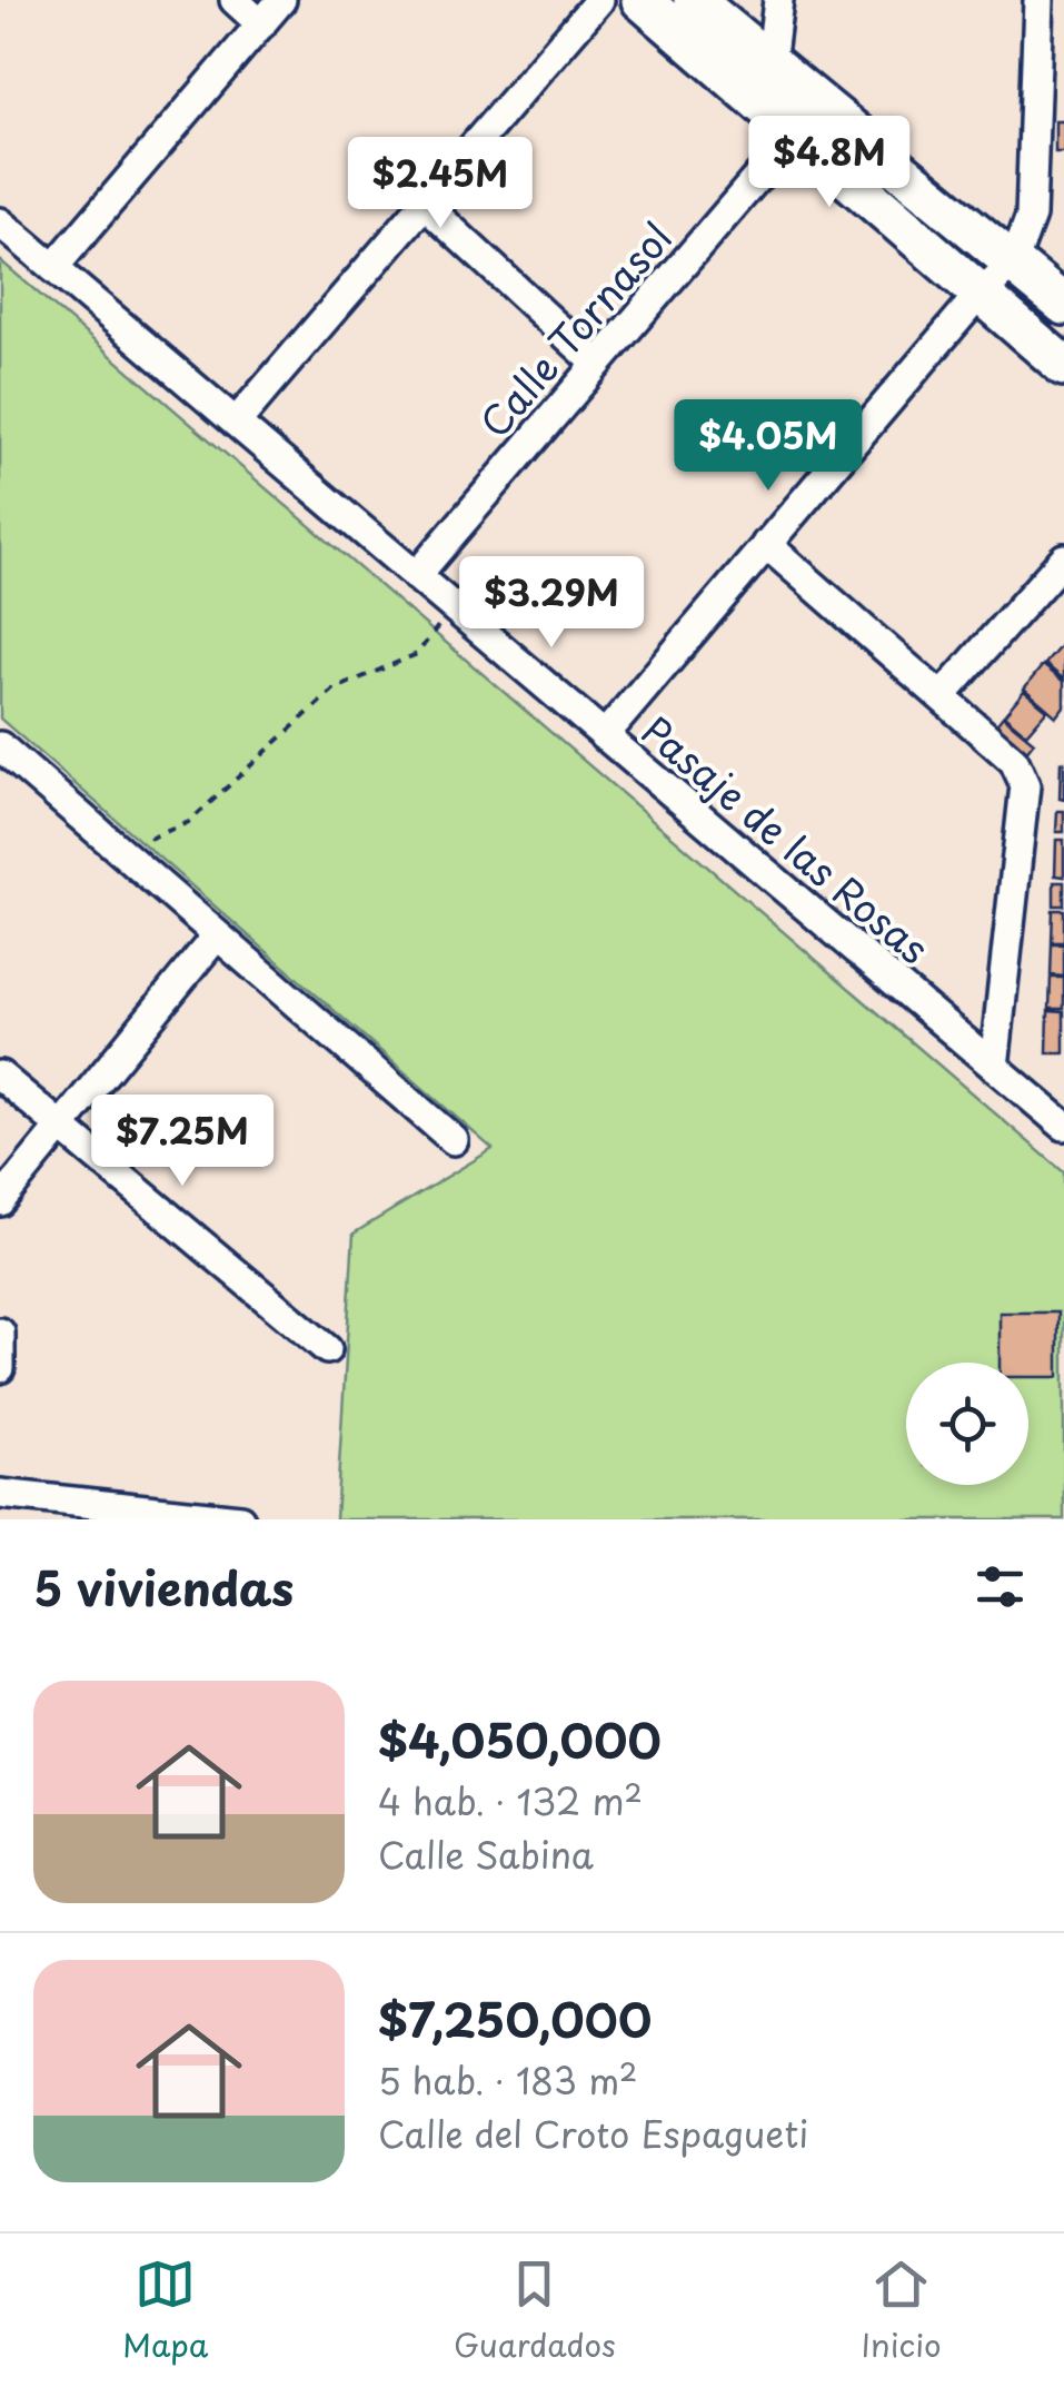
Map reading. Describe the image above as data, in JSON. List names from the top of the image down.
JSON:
{
  "streets": {
    "street": ["Calle Tornasol", "Pasaje de las Rosas"]
  },
  "crossings": [
    ["Calle Tornasol", "Pasaje de las Rosas"]
  ],
  "page": {
    "price": [
      "$4.8M",
      "$2.45M",
      "$4.05M",
      "$3.29M",
      "$7.25M"
    ],
    "heading": "5 viviendas",
    "list": [
      {
        "name": "$4,050,000",
        "note": "4 hab. · 132 m² · Calle Sabina"
      },
      {
        "name": "$7,250,000",
        "note": "5 hab. · 183 m² · Calle del Croto Espagueti"
      }
    ],
    "tabs": ["Mapa", "Guardados", "Inicio"]
  }
}
